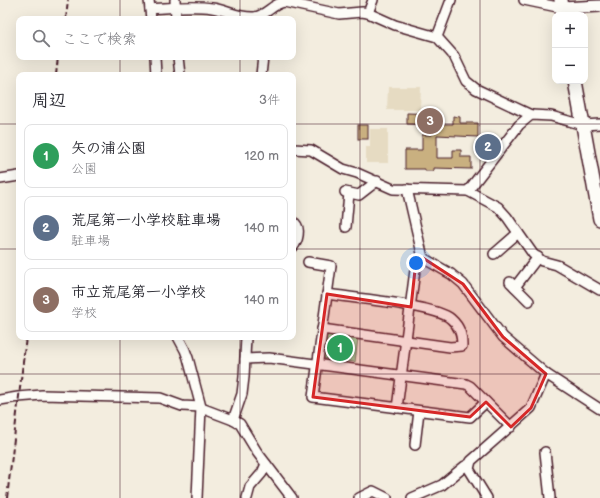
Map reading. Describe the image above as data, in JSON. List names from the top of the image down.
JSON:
{
  "page": {
    "map_buttons": ["+", "−"],
    "search": "ここで検索",
    "heading": ["周辺", "3件"],
    "pins": ["3", "2", "1"],
    "list": [
      {
        "mark": "1",
        "name": "矢の浦公園",
        "note": "公園",
        "value": "120 m"
      },
      {
        "mark": "2",
        "name": "荒尾第一小学校駐車場",
        "note": "駐車場",
        "value": "140 m"
      },
      {
        "mark": "3",
        "name": "市立荒尾第一小学校",
        "note": "学校",
        "value": "140 m"
      }
    ]
  }
}
